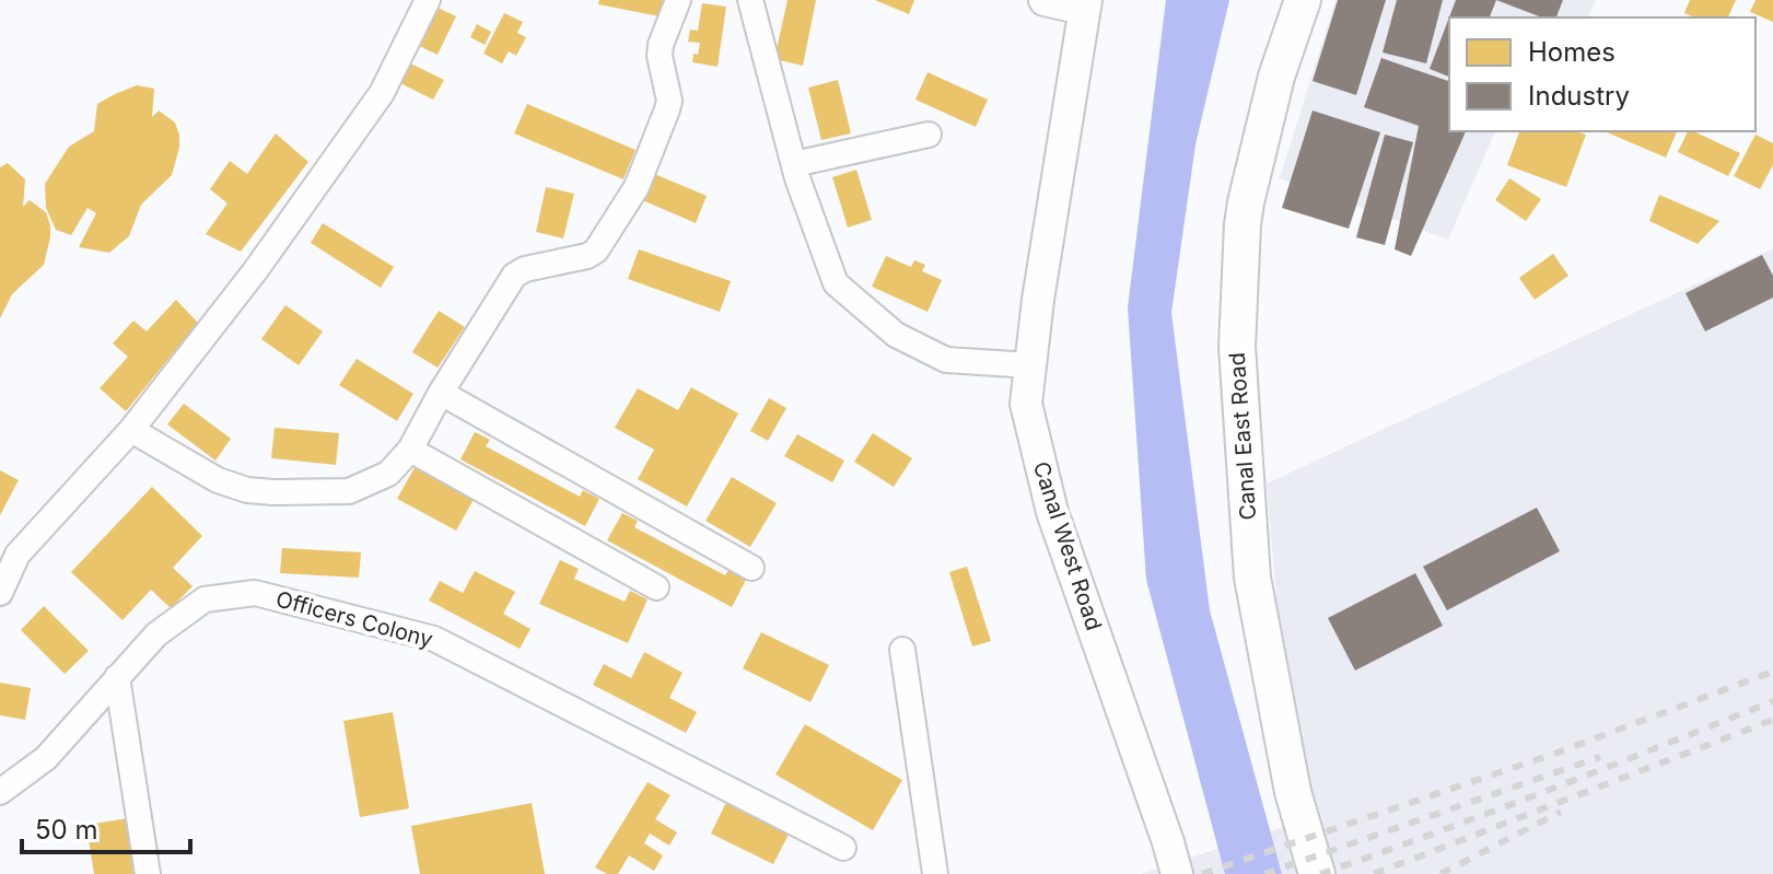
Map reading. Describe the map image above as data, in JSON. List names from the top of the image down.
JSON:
{
  "streets": {
    "main road": ["Canal East Road"],
    "street": ["Canal West Road", "Officers Colony"]
  },
  "legend": ["Homes", "Industry"],
  "scale_bar": "50 m"
}
